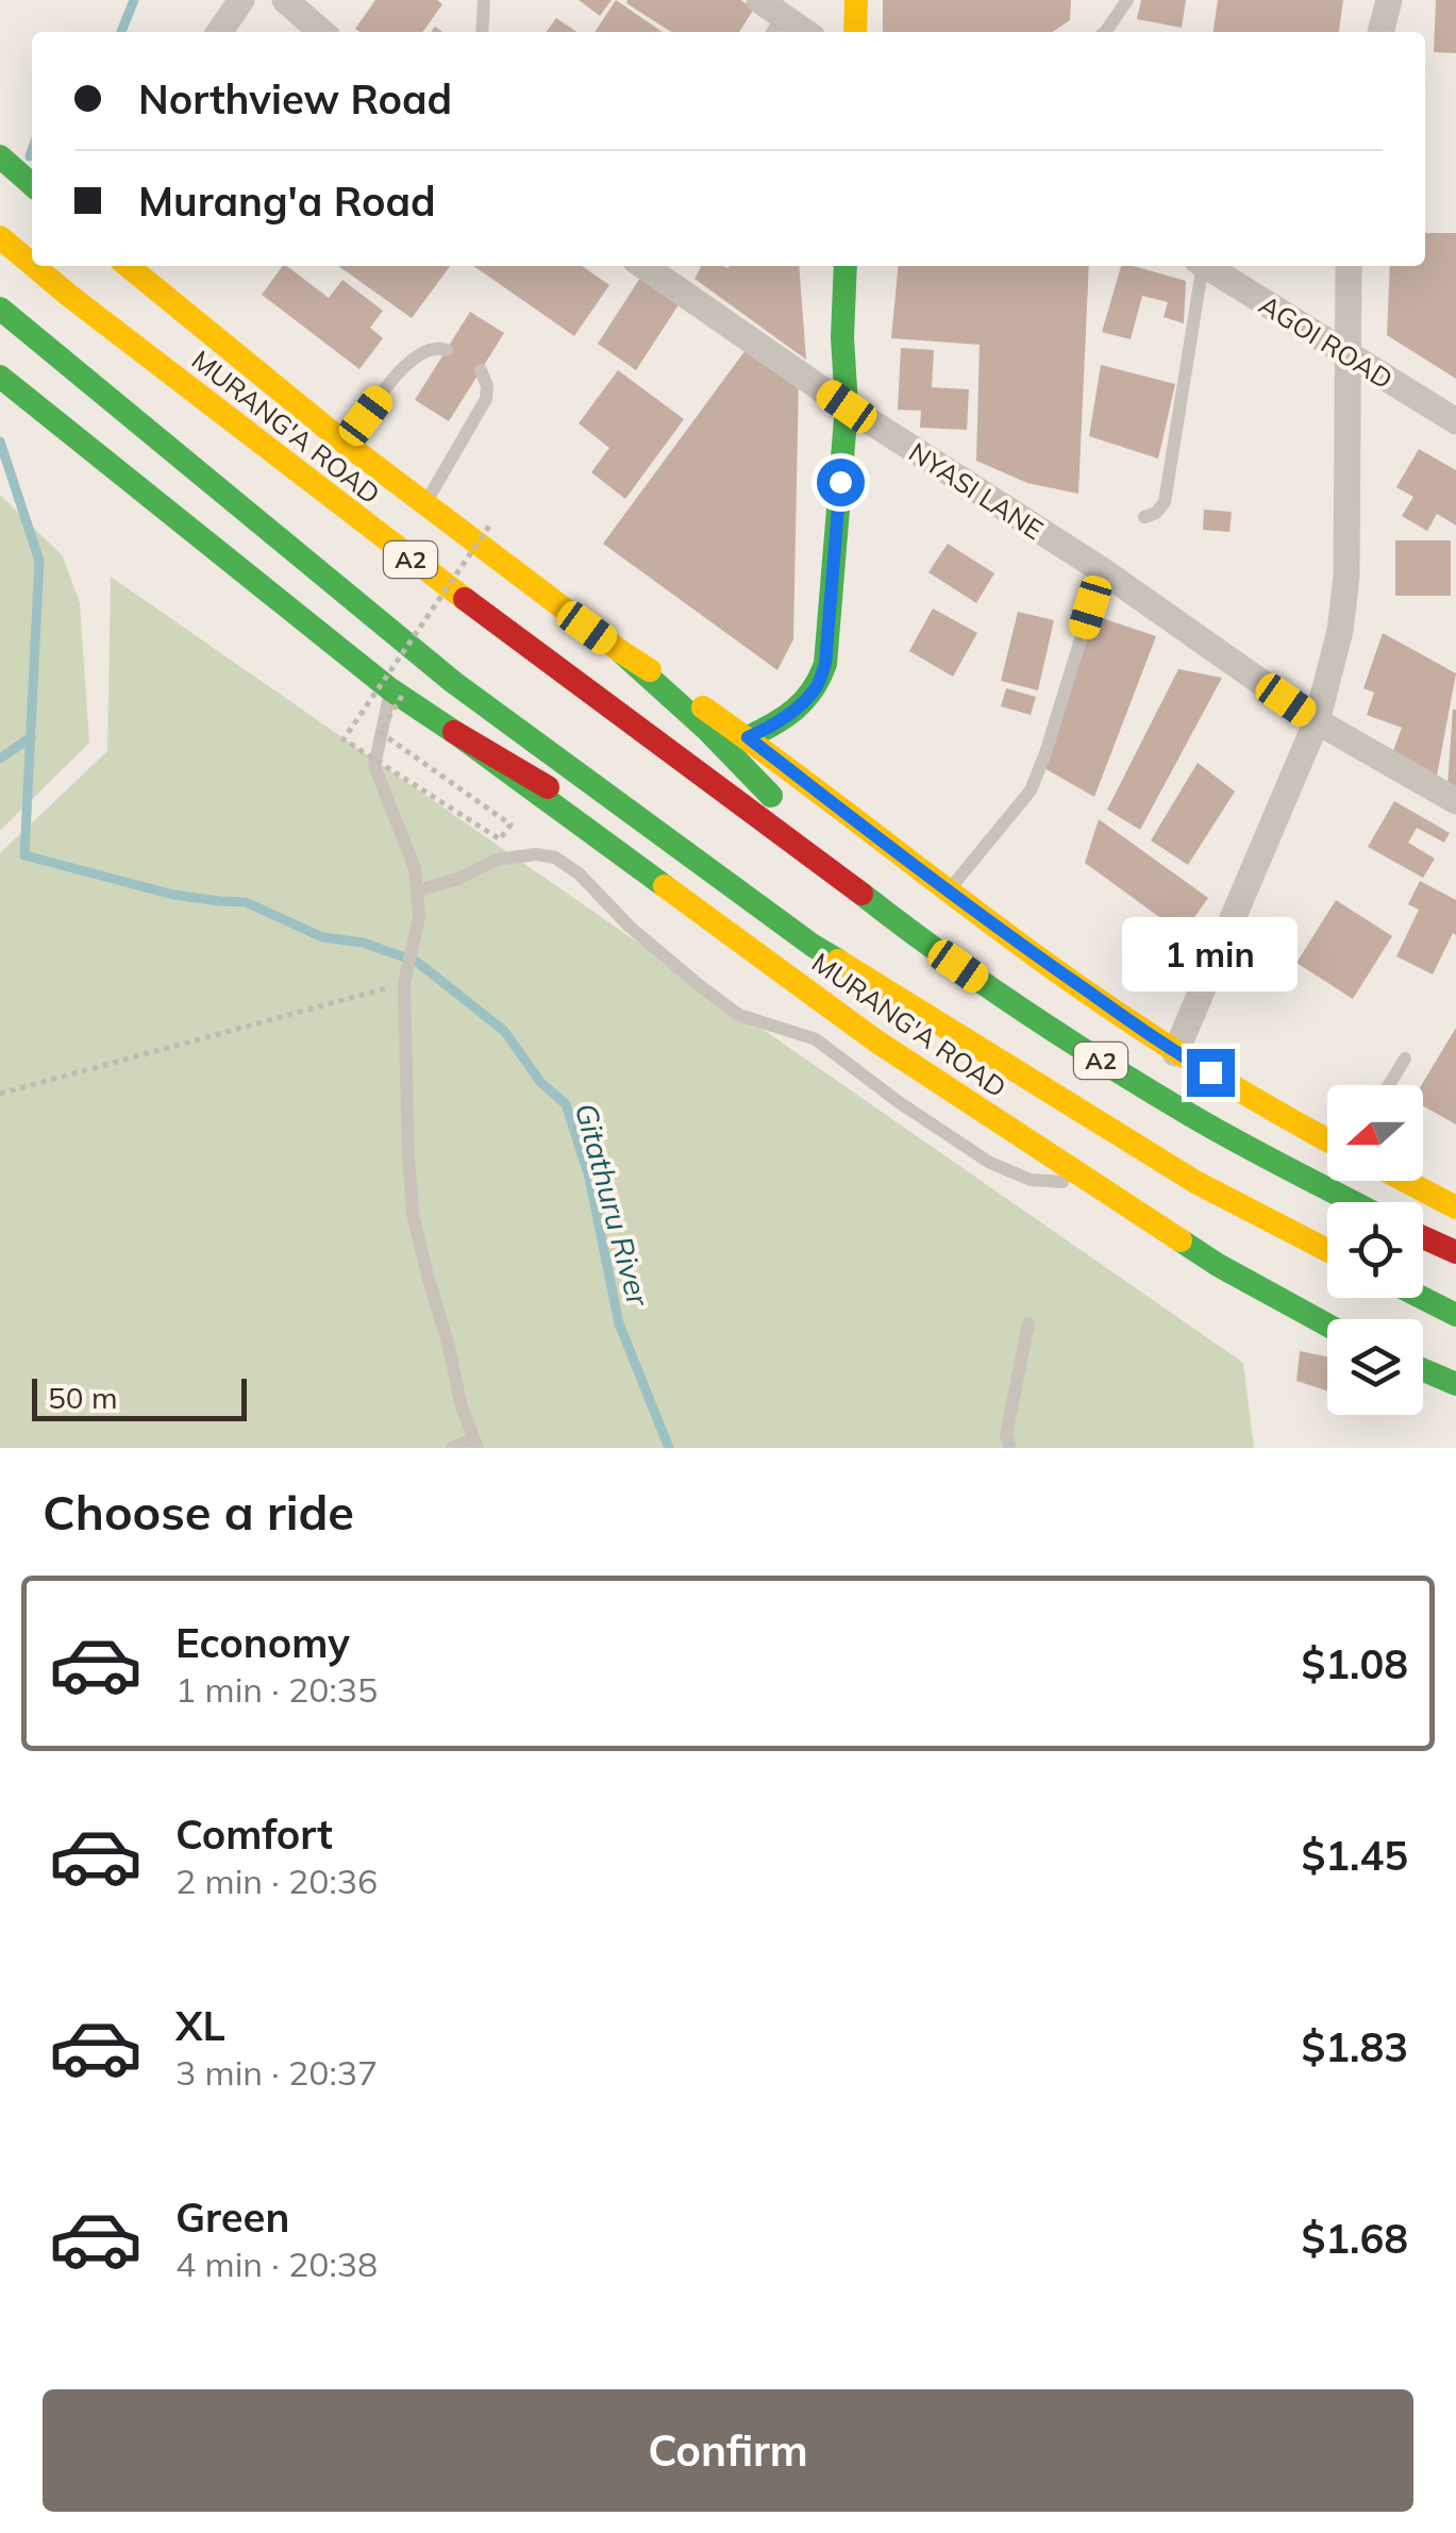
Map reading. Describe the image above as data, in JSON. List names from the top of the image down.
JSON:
{
  "streets": {
    "main road": ["MURANG'A ROAD", "A2"],
    "street": ["AGOI ROAD", "NYASI LANE"]
  },
  "water": ["Gitathuru River"],
  "scale_bar": "50 m",
  "north": "left",
  "page": {
    "banner": ["Northview Road", "Murang'a Road"],
    "bubble": "1 min",
    "scale": "50 m",
    "heading": "Choose a ride",
    "list": [
      {
        "name": "Economy",
        "note": "1 min · 20:35",
        "value": "$1.08"
      },
      {
        "name": "Comfort",
        "note": "2 min · 20:36",
        "value": "$1.45"
      },
      {
        "name": "XL",
        "note": "3 min · 20:37",
        "value": "$1.83"
      },
      {
        "name": "Green",
        "note": "4 min · 20:38",
        "value": "$1.68"
      }
    ],
    "buttons": "Confirm"
  }
}
